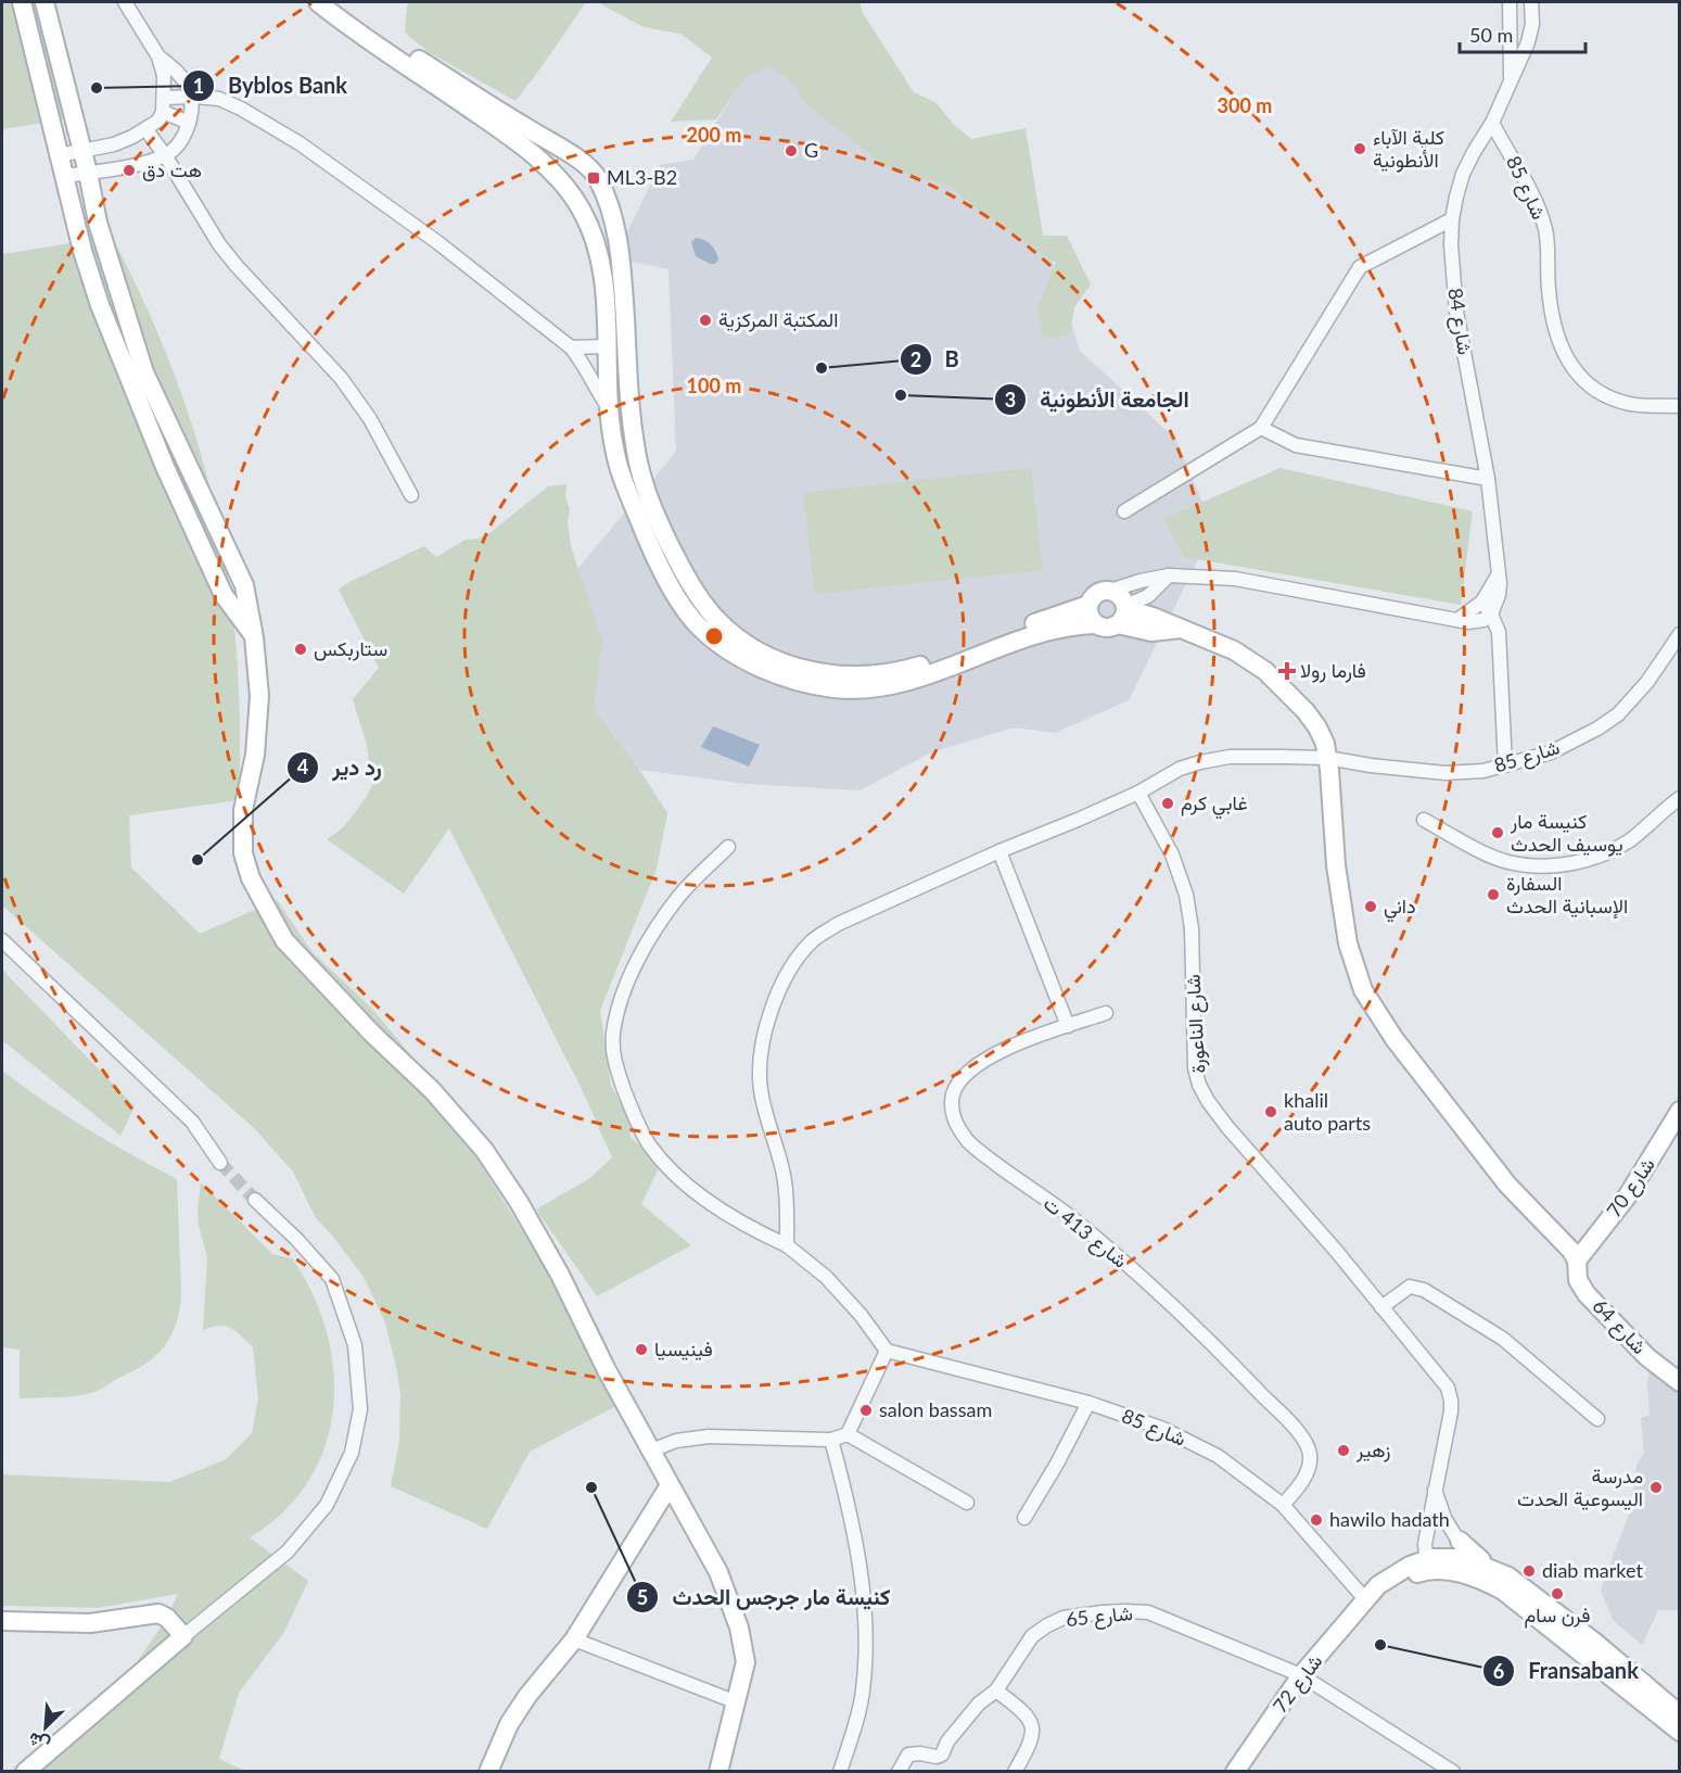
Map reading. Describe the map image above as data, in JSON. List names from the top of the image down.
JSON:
{
  "streets": {
    "street": [
      "شارع 85",
      "شارع 84",
      "شارع الناعورة",
      "شارع 70",
      "شارع 413 ت",
      "شارع 64",
      "شارع 65",
      "شارع 72"
    ]
  },
  "crossings": [
    ["شارع 85", "شارع 84"],
    ["شارع 85", "شارع 413 ت"],
    ["شارع 85", "شارع 64"],
    ["شارع 85", "شارع 72"],
    ["شارع الناعورة", "شارع 72"],
    ["شارع 70", "شارع 64"],
    ["شارع 65", "شارع 72"]
  ],
  "places": {
    "other": [
      "Byblos Bank",
      "كلية الآباء الأنطونية",
      "G",
      "هت دق",
      "المكتبة المركزية",
      "B",
      "الجامعة الأنطونية",
      "ستاربكس",
      "غابي كرم",
      "كنيسة مار يوسيف الحدث",
      "رد دير",
      "السفارة الإسبانية الحدث",
      "داني",
      "khalil auto parts",
      "فينيسيا",
      "salon bassam",
      "زهير",
      "كنيسة مار جرجس الحدث",
      "مدرسة اليسوعية الحدت",
      "hawilo hadath",
      "diab market",
      "فرن سام",
      "Fransabank"
    ],
    "transit": ["ML3-B2"],
    "health": ["فارما رولا"]
  },
  "scale_bar": "50 m",
  "north": "bottom left",
  "rings": ["300 m", "200 m", "100 m"]
}
